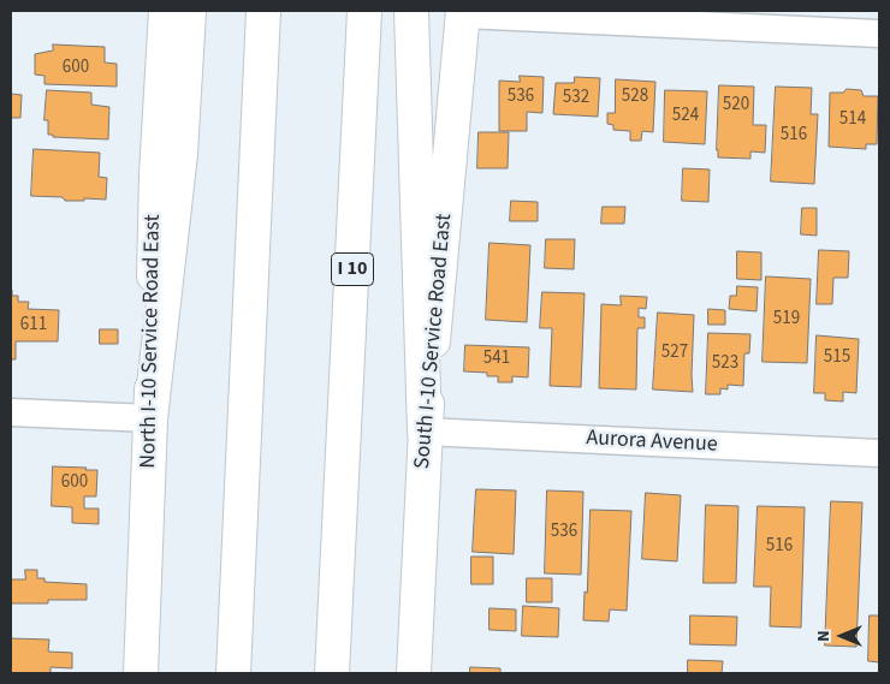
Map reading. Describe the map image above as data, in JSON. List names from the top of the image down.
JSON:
{
  "streets": {
    "main road": ["I 10", "North I-10 Service Road East", "South I-10 Service Road East"],
    "street": ["Aurora Avenue"]
  },
  "crossings": [
    ["South I-10 Service Road East", "Aurora Avenue"]
  ],
  "house_numbers": [
    "600",
    "536",
    "528",
    "532",
    "520",
    "524",
    "514",
    "516",
    "519",
    "611",
    "527",
    "515",
    "541",
    "523",
    "600",
    "536",
    "516"
  ],
  "north": "left"
}
